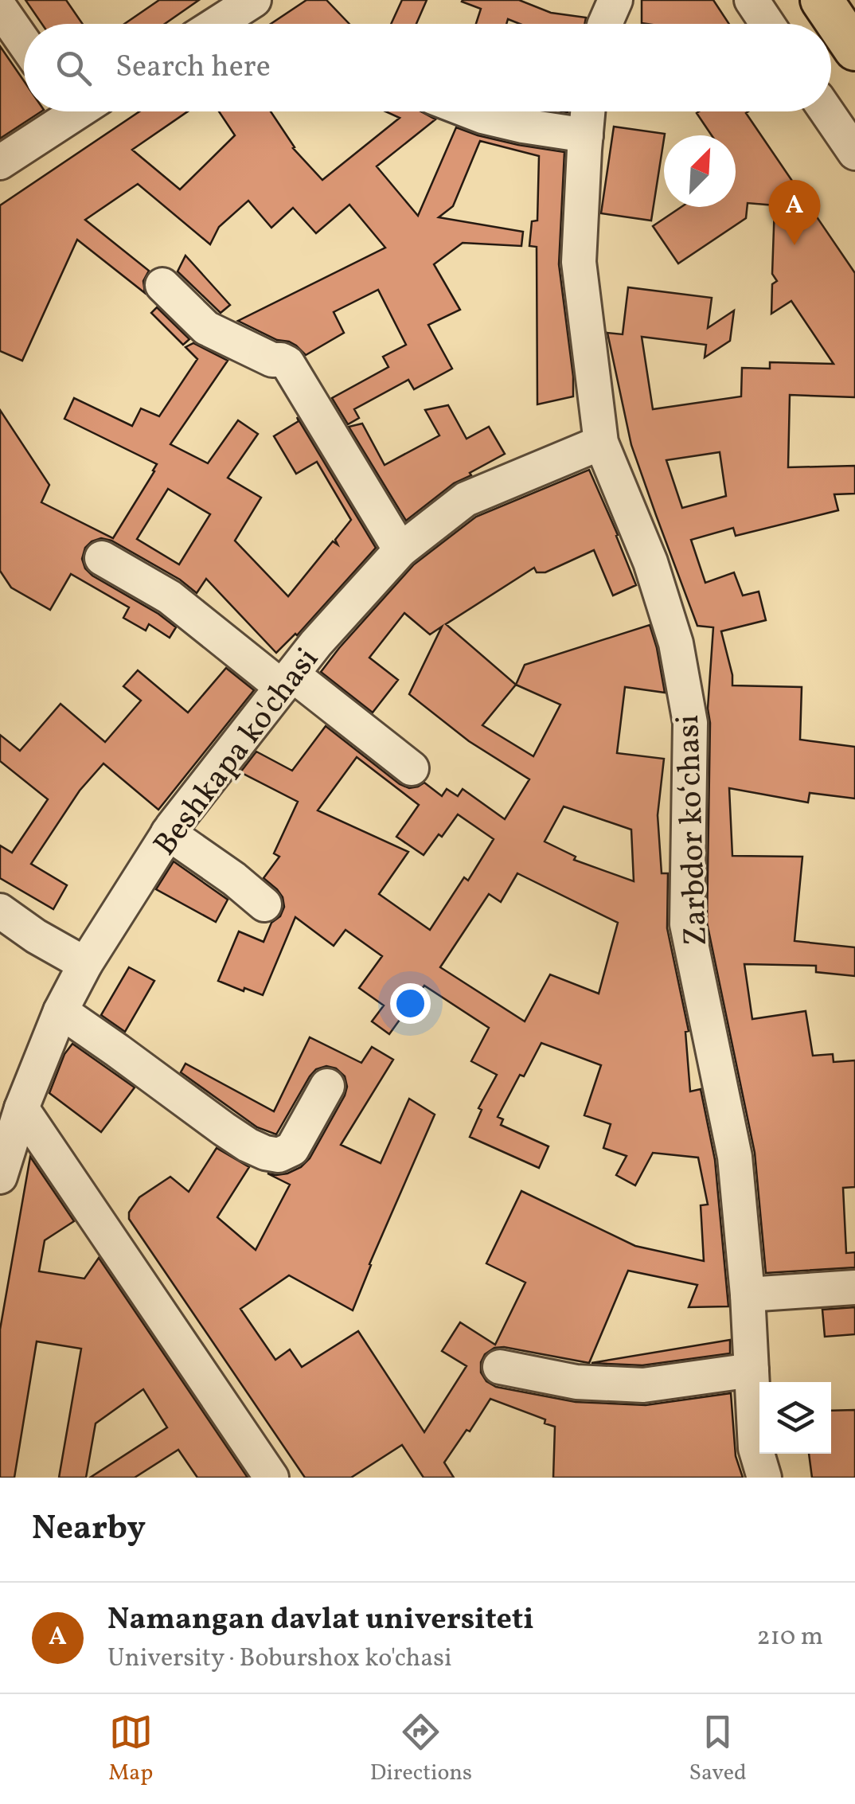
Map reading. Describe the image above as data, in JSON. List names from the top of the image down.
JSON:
{
  "streets": {
    "street": ["Beshkapa ko'chasi", "Zarbdor koʻchasi"]
  },
  "crossings": [
    ["Beshkapa ko'chasi", "Zarbdor koʻchasi"]
  ],
  "north": "top right",
  "page": {
    "search": "Search here",
    "pins": "A",
    "heading": "Nearby",
    "list": [
      {
        "mark": "A",
        "name": "Namangan davlat universiteti",
        "note": "University · Boburshox ko'chasi",
        "value": "210 m"
      }
    ],
    "nav": ["Map", "Directions", "Saved"]
  }
}
